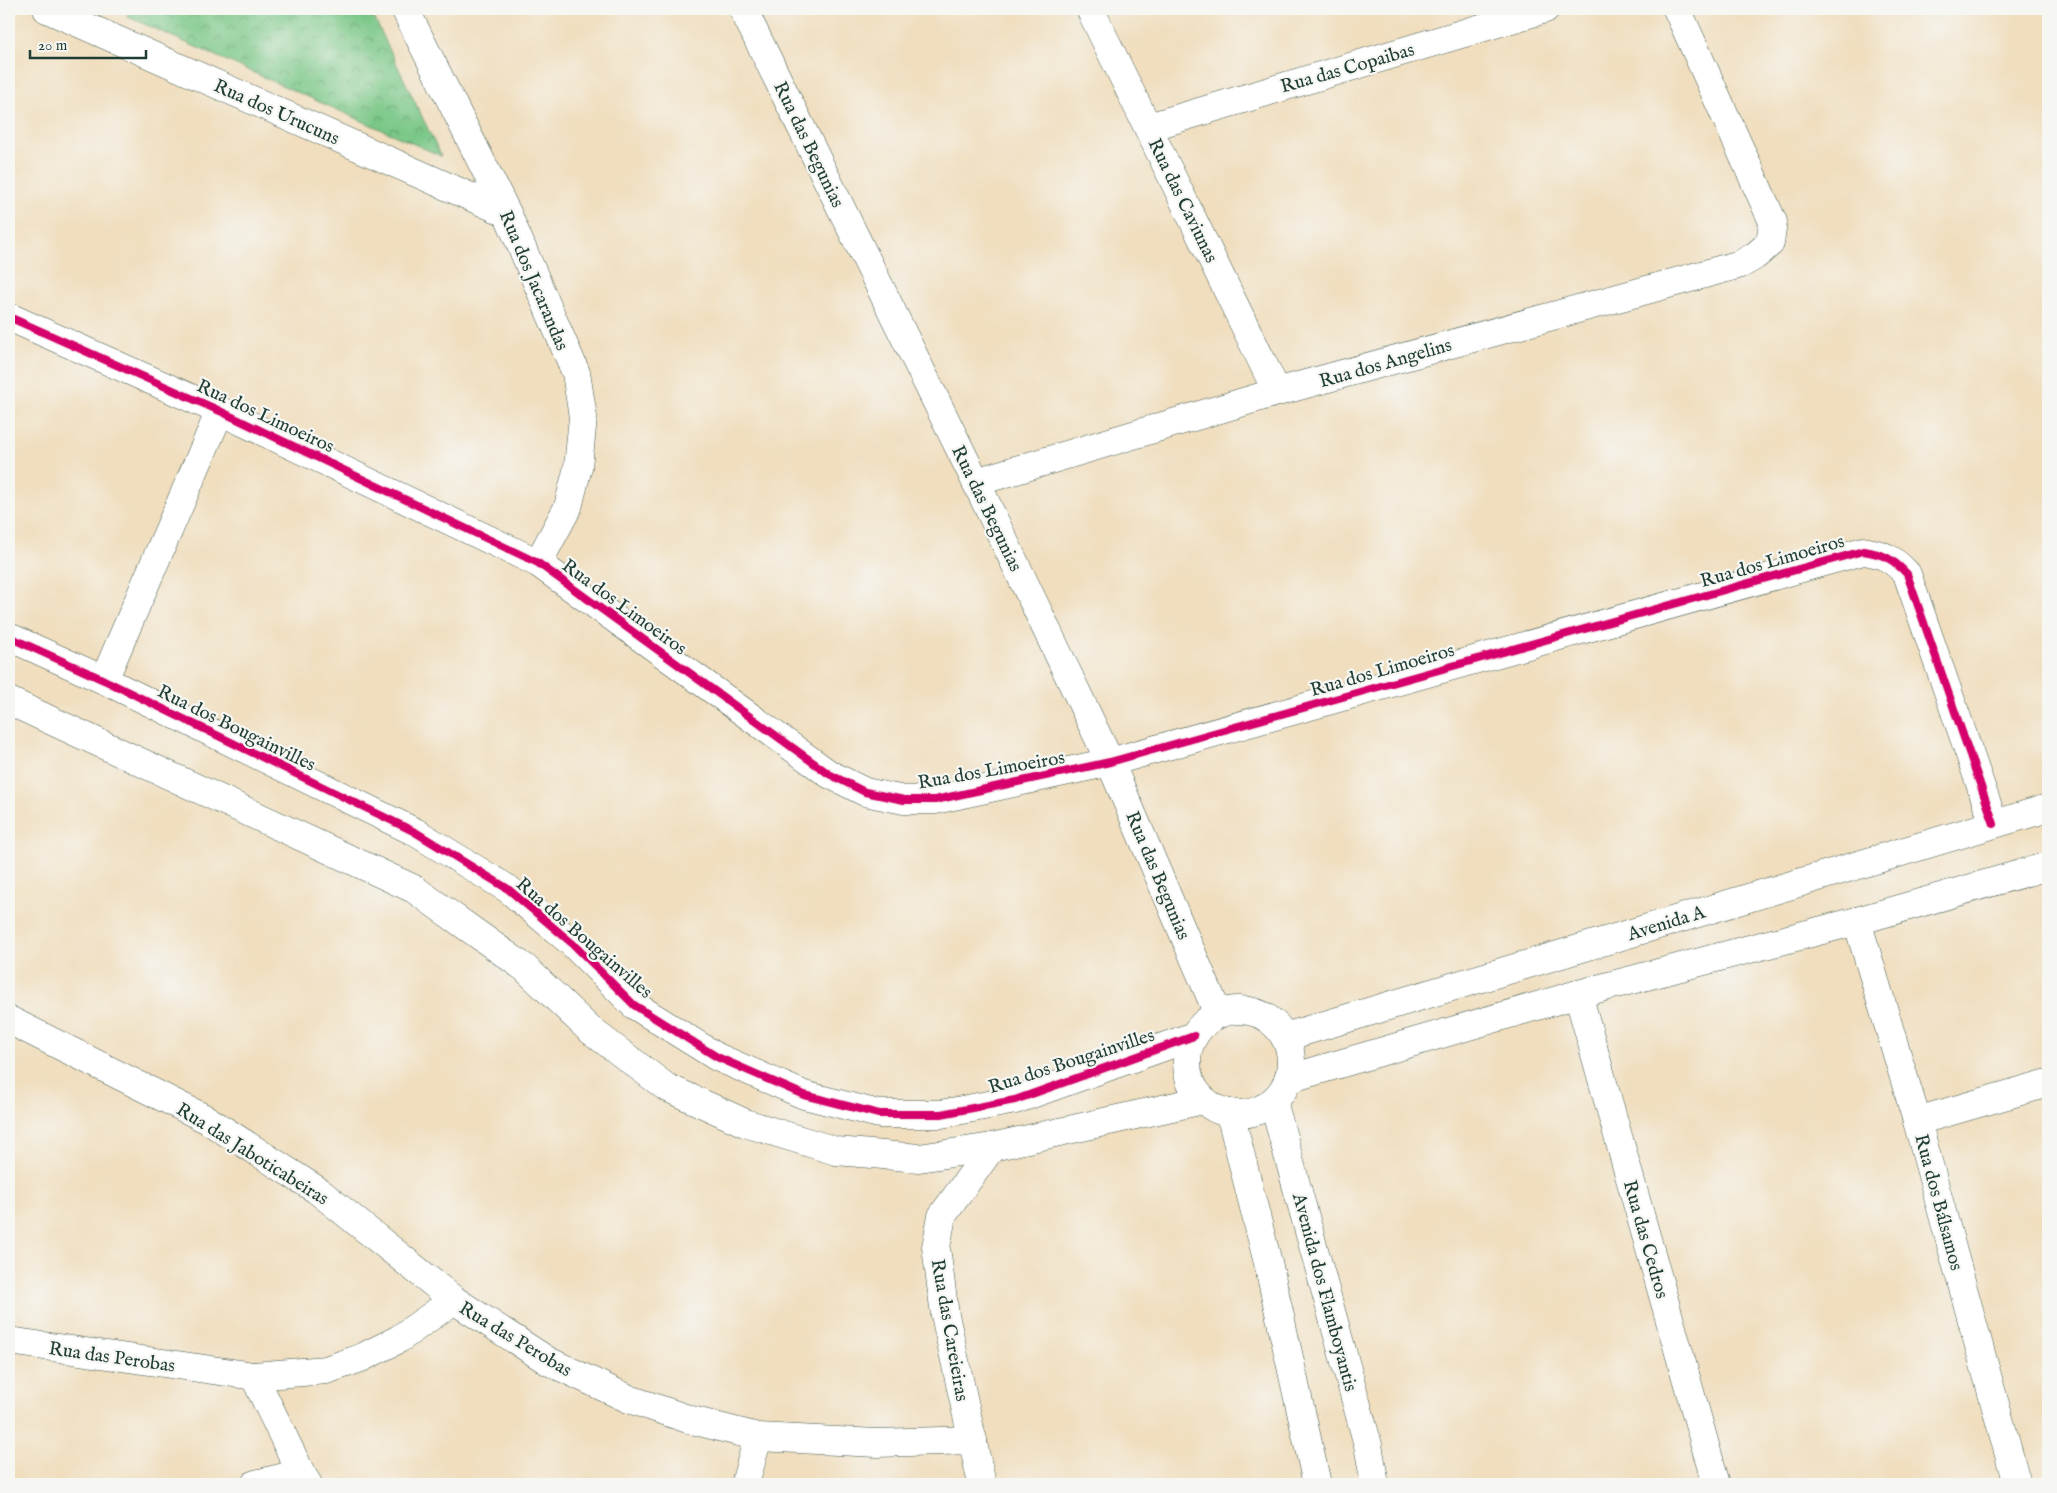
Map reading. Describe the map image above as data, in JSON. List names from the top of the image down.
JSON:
{
  "streets": {
    "street": [
      "Rua das Copaibas",
      "Rua dos Urucuns",
      "Rua das Begunias",
      "Rua das Caviunas",
      "Rua dos Jacarandas",
      "Rua dos Angelins",
      "Rua dos Limoeiros",
      "Rua dos Bougainvilles",
      "Avenida A",
      "Rua das Jaboticabeiras",
      "Rua dos Bálsamos",
      "Rua das Cedros",
      "Avenida dos Flamboyantis",
      "Rua das Careieiras",
      "Rua das Perobas"
    ]
  },
  "crossings": [
    ["Rua das Copaibas", "Rua das Caviunas"],
    ["Rua dos Urucuns", "Rua dos Jacarandas"],
    ["Rua das Begunias", "Rua dos Angelins"],
    ["Rua das Begunias", "Rua dos Limoeiros"],
    ["Rua das Begunias", "Rua dos Bougainvilles"],
    ["Rua das Begunias", "Avenida A"],
    ["Rua das Begunias", "Avenida dos Flamboyantis"],
    ["Rua das Caviunas", "Rua dos Angelins"],
    ["Rua dos Jacarandas", "Rua dos Limoeiros"],
    ["Rua dos Limoeiros", "Avenida A"],
    ["Rua dos Bougainvilles", "Avenida A"],
    ["Rua dos Bougainvilles", "Avenida dos Flamboyantis"],
    ["Avenida A", "Avenida dos Flamboyantis"],
    ["Rua das Jaboticabeiras", "Rua das Perobas"],
    ["Rua das Careieiras", "Rua das Perobas"]
  ],
  "scale_bar": "20 m"
}
